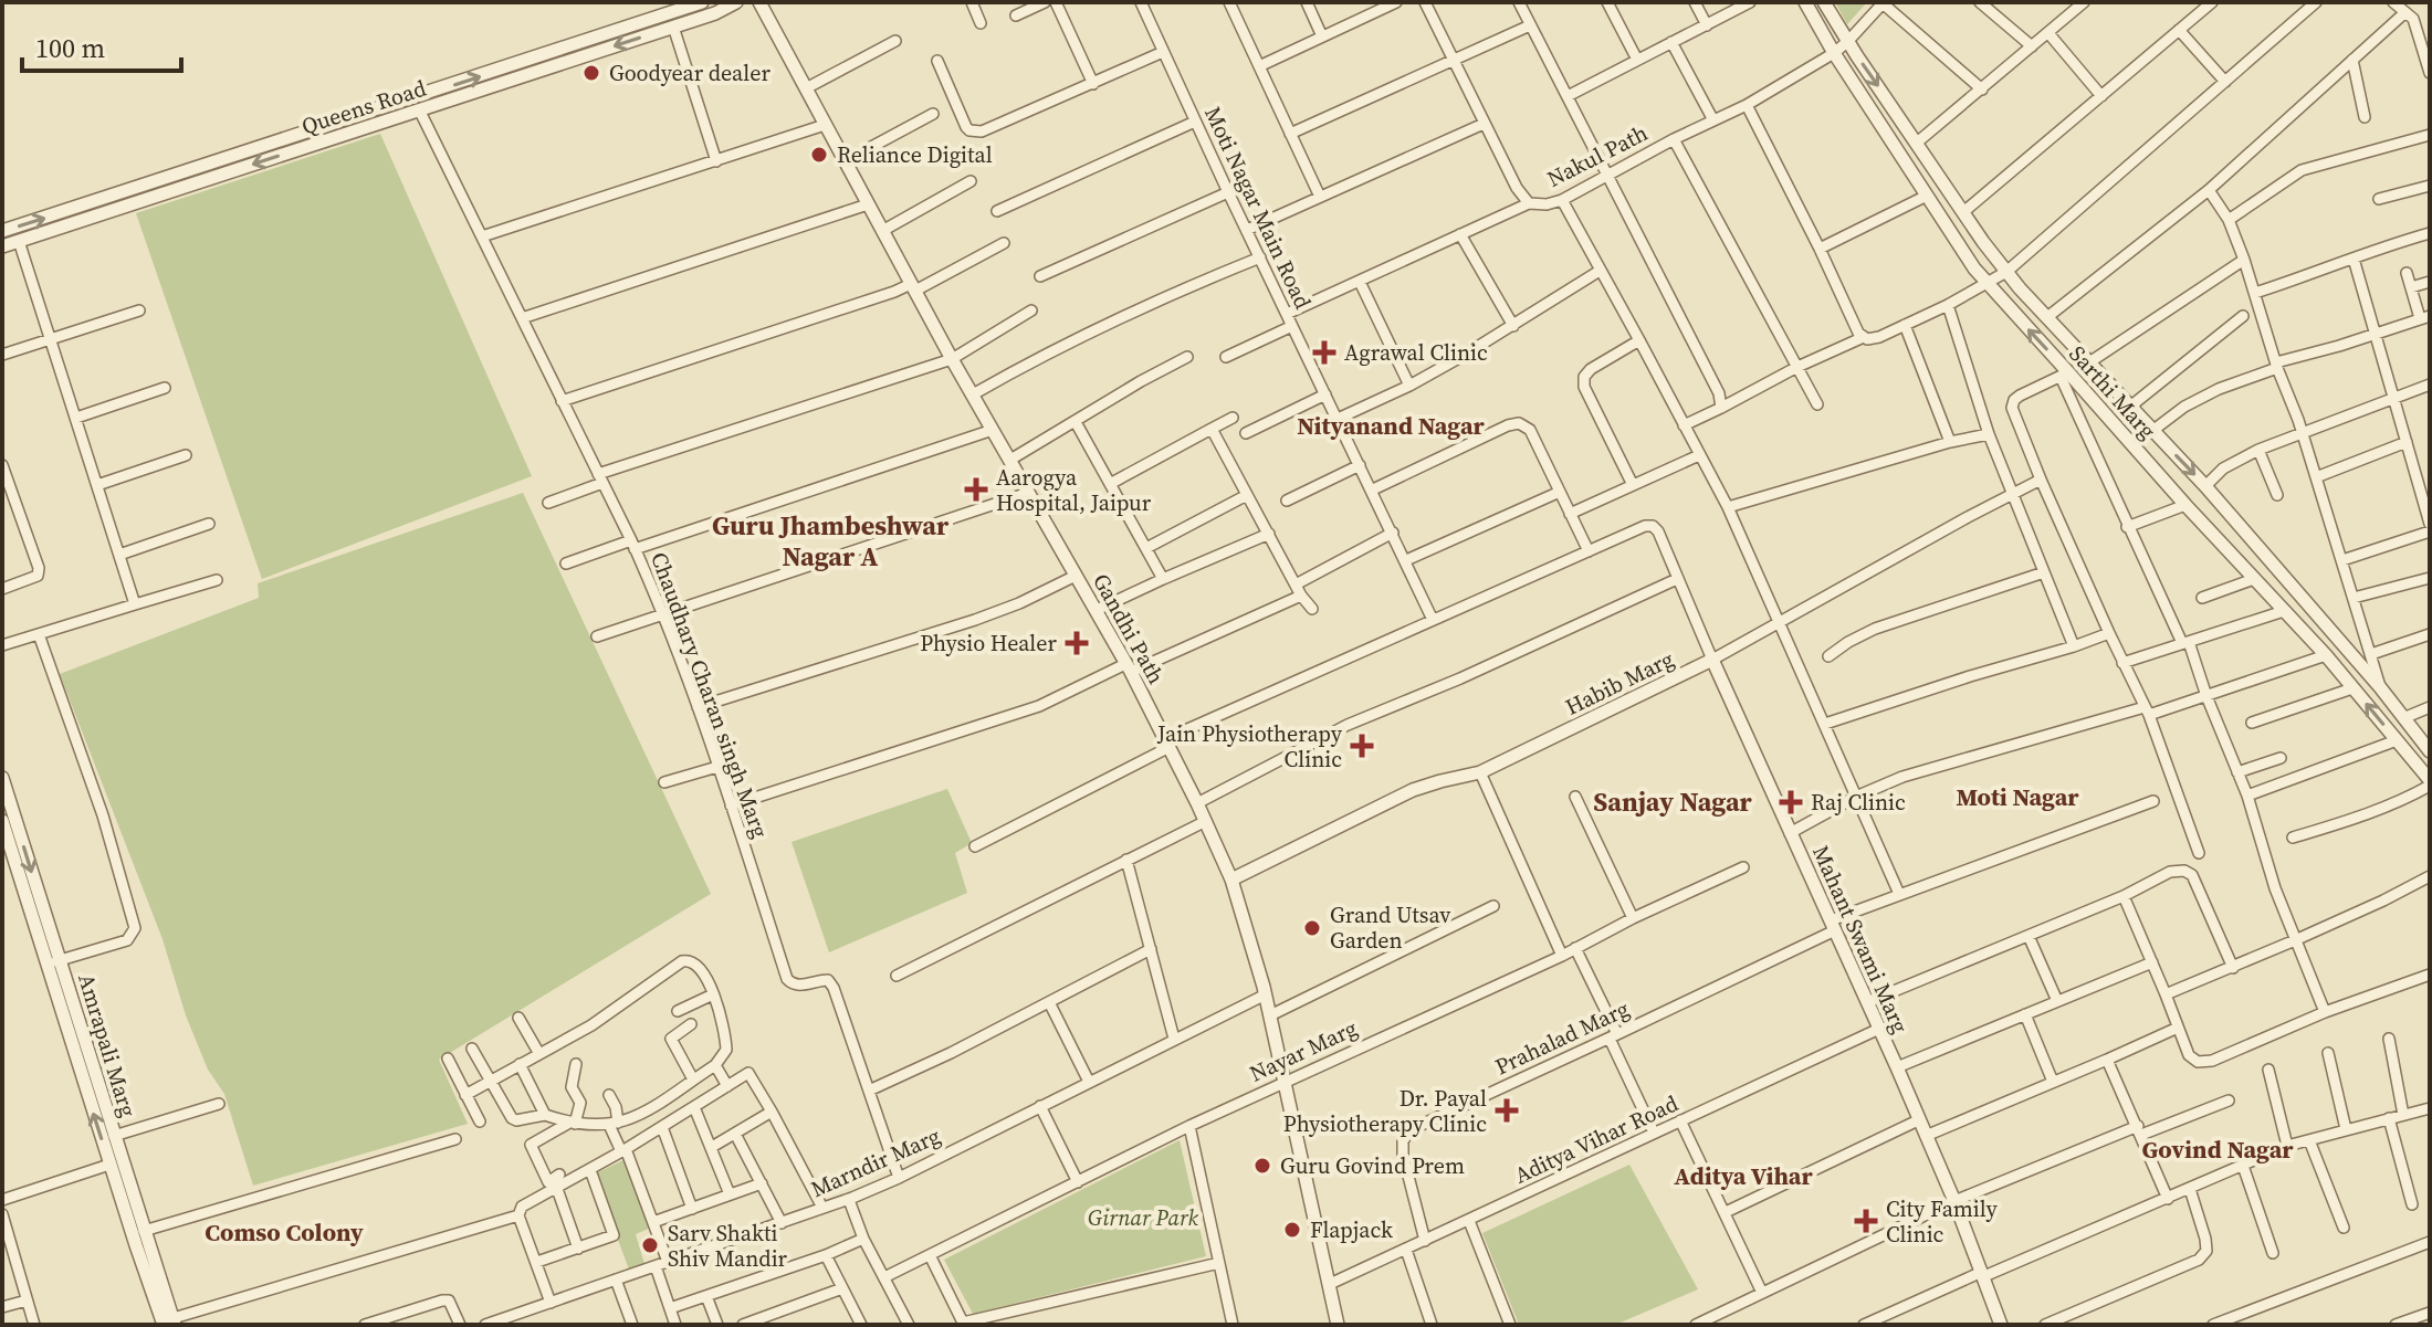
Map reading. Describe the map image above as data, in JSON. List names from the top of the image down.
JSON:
{
  "streets": {
    "street": [
      "Queens Road",
      "Nakul Path",
      "Moti Nagar Main Road",
      "Sarthi Marg",
      "Gandhi Path",
      "Habib Marg",
      "Chaudhary Charan singh Marg",
      "Mahant Swami Marg",
      "Prahalad Marg",
      "Amrapali Marg",
      "Nayar Marg",
      "Aditya Vihar Road",
      "Marndir Marg"
    ]
  },
  "crossings": [
    ["Queens Road", "Chaudhary Charan singh Marg"],
    ["Nakul Path", "Sarthi Marg"],
    ["Gandhi Path", "Habib Marg"],
    ["Gandhi Path", "Nayar Marg"],
    ["Gandhi Path", "Aditya Vihar Road"],
    ["Gandhi Path", "Marndir Marg"],
    ["Habib Marg", "Mahant Swami Marg"],
    ["Chaudhary Charan singh Marg", "Marndir Marg"],
    ["Mahant Swami Marg", "Prahalad Marg"],
    ["Mahant Swami Marg", "Aditya Vihar Road"],
    ["Prahalad Marg", "Aditya Vihar Road"]
  ],
  "districts": [
    "Nityanand Nagar",
    "Guru Jhambeshwar Nagar A",
    "Moti Nagar",
    "Sanjay Nagar",
    "Govind Nagar",
    "Aditya Vihar",
    "Comso Colony"
  ],
  "parks": ["Girnar Park"],
  "places": {
    "other": [
      "Goodyear dealer",
      "Reliance Digital",
      "Grand Utsav Garden",
      "Guru Govind Prem",
      "Flapjack",
      "Sarv Shakti Shiv Mandir"
    ],
    "health": [
      "Agrawal Clinic",
      "Aarogya Hospital, Jaipur",
      "Physio Healer",
      "Jain Physiotherapy Clinic",
      "Raj Clinic",
      "Dr. Payal Physiotherapy Clinic",
      "City Family Clinic"
    ]
  },
  "scale_bar": "100 m"
}
